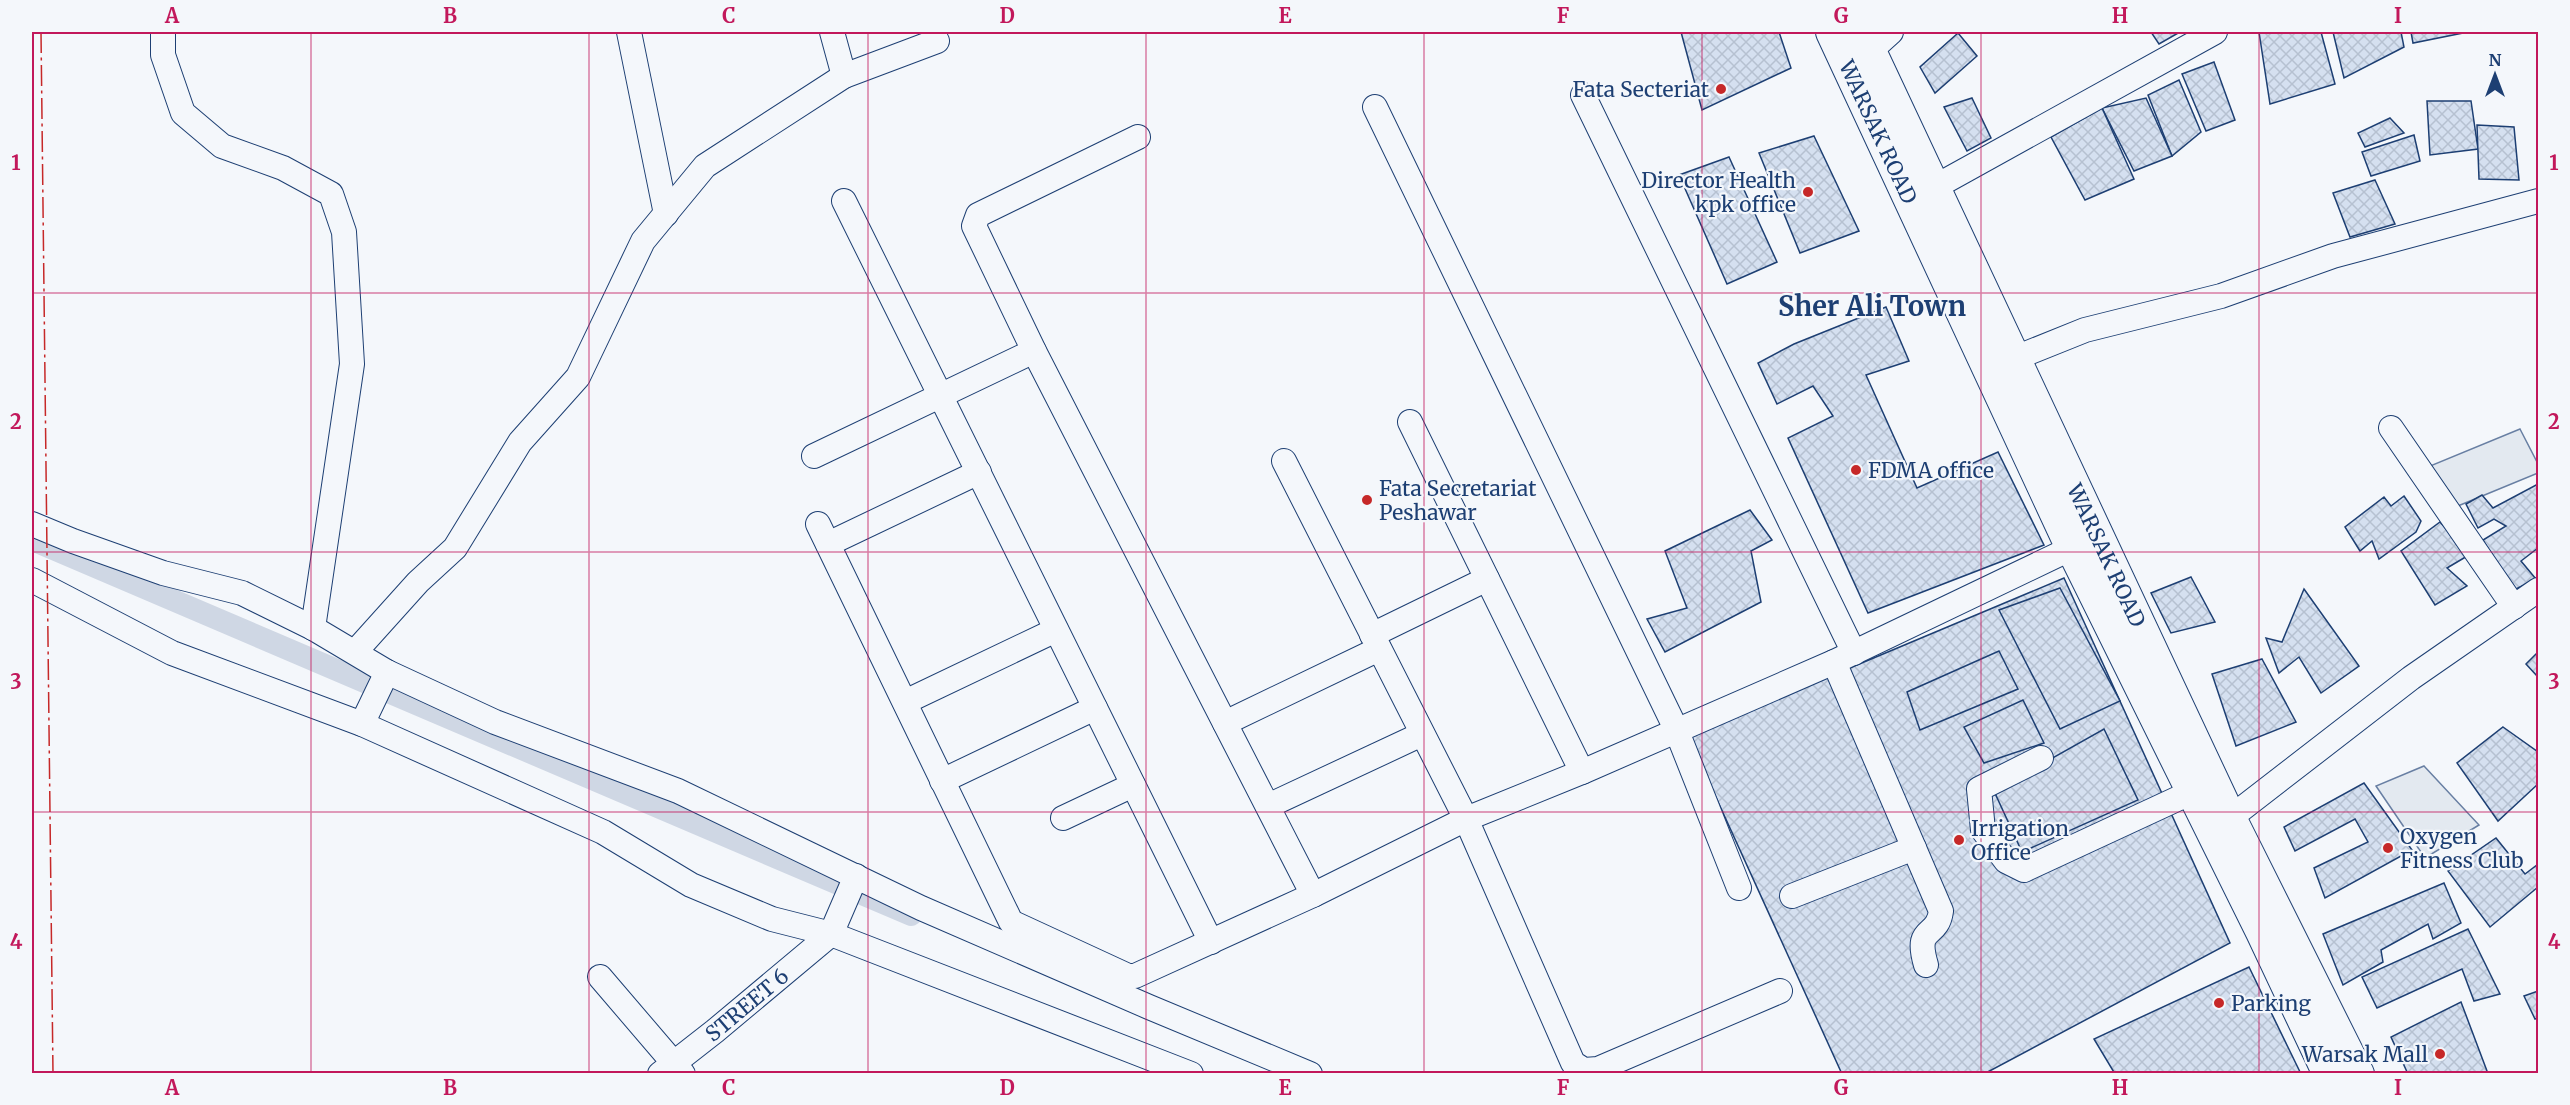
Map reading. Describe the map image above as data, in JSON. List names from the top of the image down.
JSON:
{
  "streets": {
    "main road": ["WARSAK ROAD"],
    "street": ["STREET 6"]
  },
  "districts": ["Sher Ali Town"],
  "places": [
    "Fata Secteriat",
    "Director Health kpk office",
    "FDMA office",
    "Fata Secretariat Peshawar",
    "Irrigation Office",
    "Oxygen Fitness Club",
    "Parking",
    "Warsak Mall"
  ],
  "north": "top",
  "grid": {
    "columns": [
      "A",
      "B",
      "C",
      "D",
      "E",
      "F",
      "G",
      "H",
      "I"
    ],
    "rows": [
      "1",
      "2",
      "3",
      "4"
    ]
  }
}
